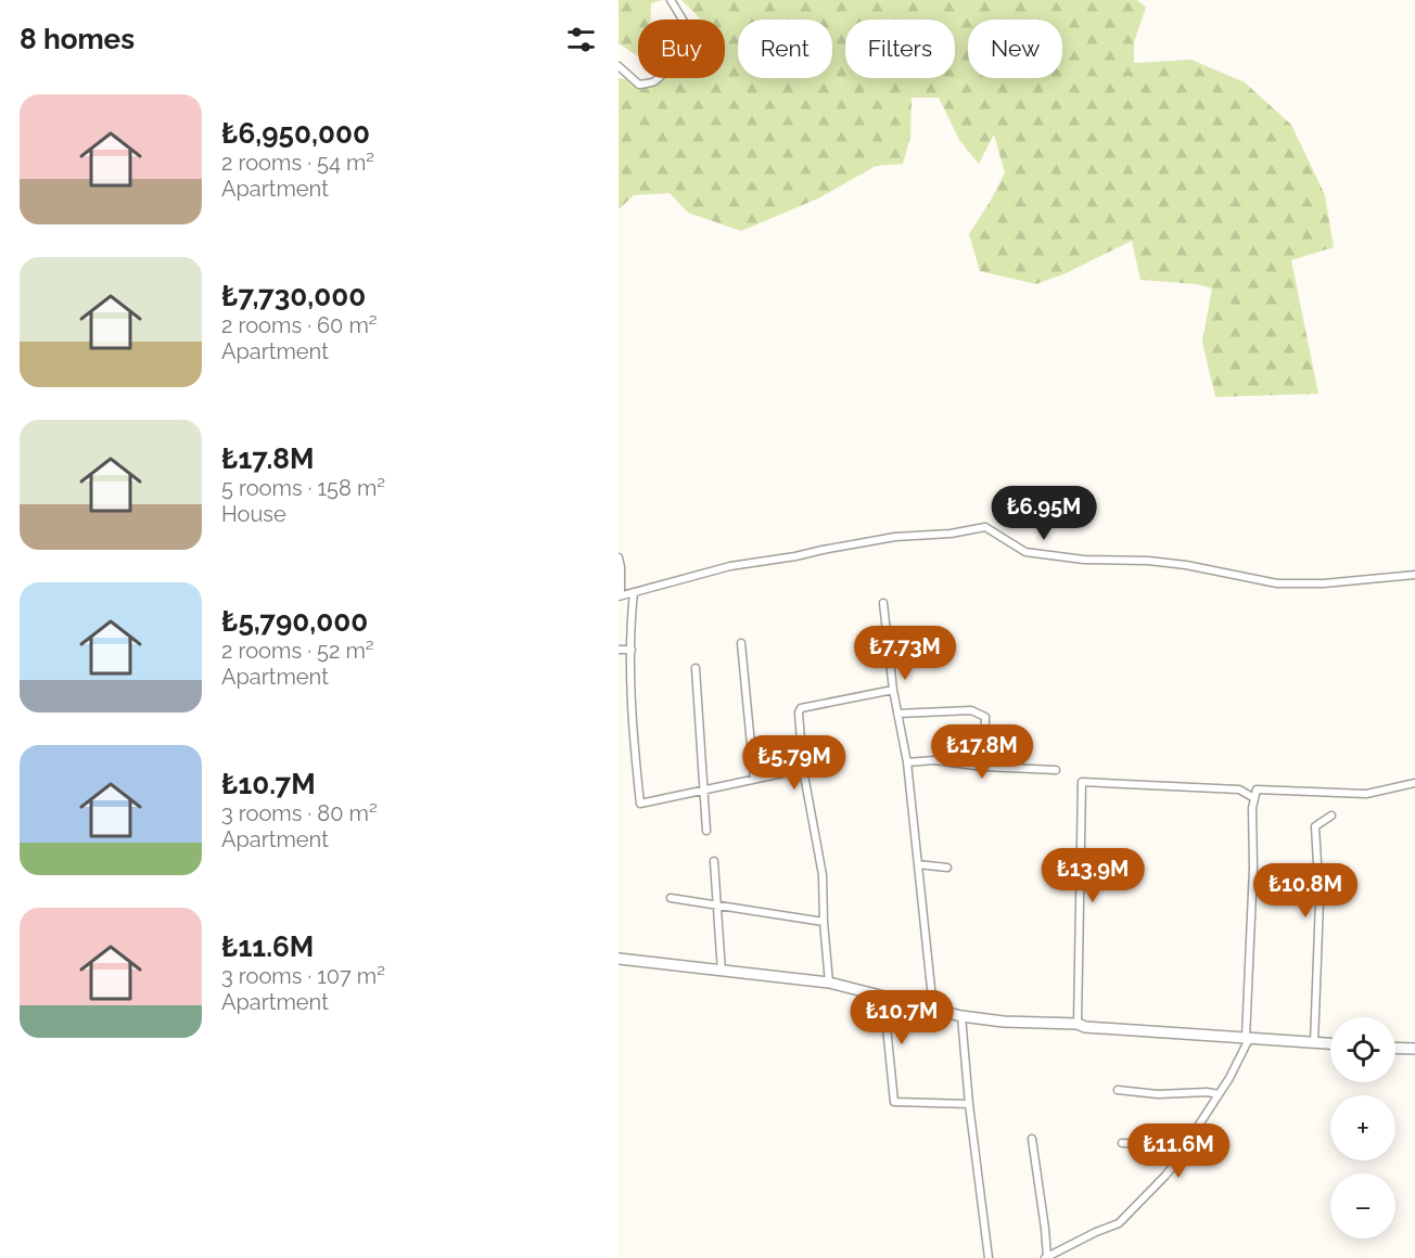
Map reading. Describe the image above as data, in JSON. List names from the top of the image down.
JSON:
{
  "page": {
    "heading": "8 homes",
    "chip": [
      "Buy",
      "Rent",
      "Filters",
      "New"
    ],
    "list": [
      {
        "name": "₺6,950,000",
        "note": "2 rooms · 54 m² · Apartment"
      },
      {
        "name": "₺7,730,000",
        "note": "2 rooms · 60 m² · Apartment"
      },
      {
        "name": "₺17.8M",
        "note": "5 rooms · 158 m² · House"
      },
      {
        "name": "₺5,790,000",
        "note": "2 rooms · 52 m² · Apartment"
      },
      {
        "name": "₺10.7M",
        "note": "3 rooms · 80 m² · Apartment"
      },
      {
        "name": "₺11.6M",
        "note": "3 rooms · 107 m² · Apartment"
      }
    ],
    "price": [
      "₺6.95M",
      "₺7.73M",
      "₺17.8M",
      "₺5.79M",
      "₺13.9M",
      "₺10.8M",
      "₺10.7M",
      "₺11.6M"
    ],
    "map_buttons": ["+", "−"]
  }
}
